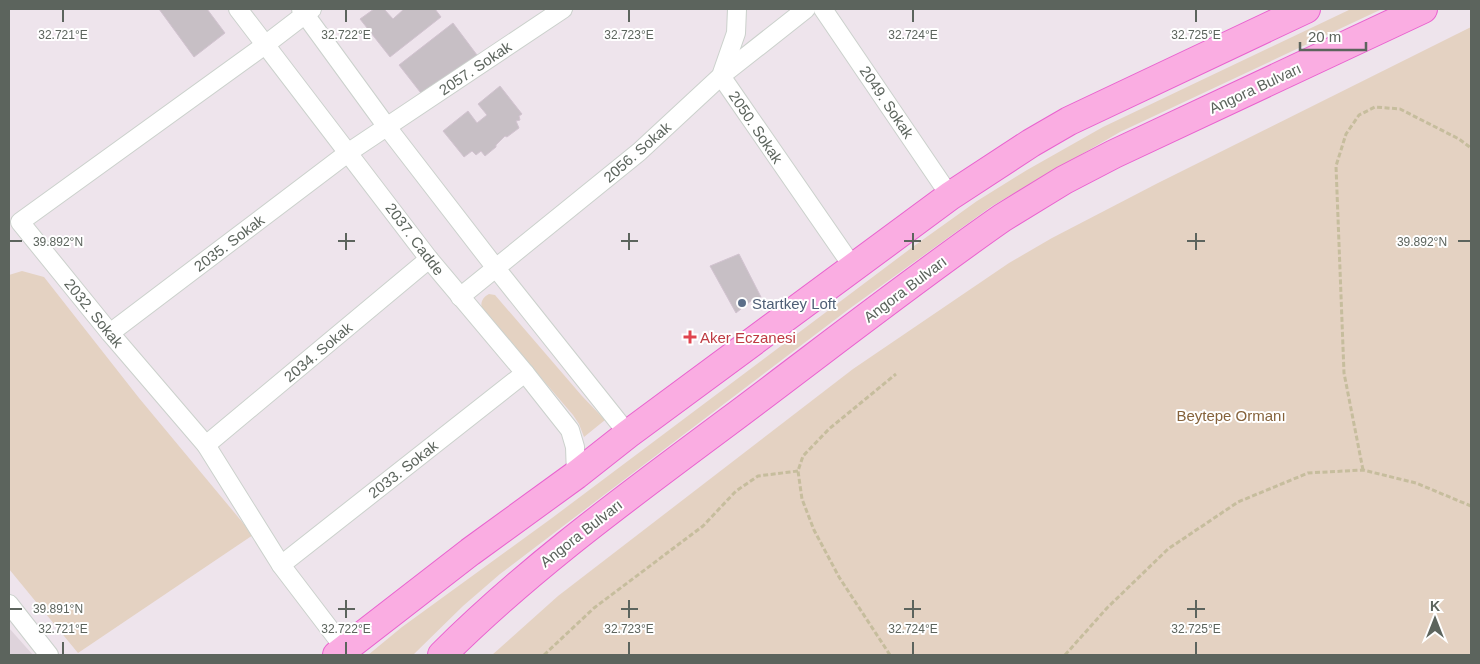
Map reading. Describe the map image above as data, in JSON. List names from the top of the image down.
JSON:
{
  "streets": {
    "main road": ["Angora Bulvarı"],
    "street": [
      "2057. Sokak",
      "2049. Sokak",
      "2050. Sokak",
      "2056. Sokak",
      "2037. Cadde",
      "2035. Sokak",
      "2032. Sokak",
      "2034. Sokak",
      "2033. Sokak"
    ]
  },
  "crossings": [
    ["2057. Sokak", "2037. Cadde"],
    ["2057. Sokak", "2035. Sokak"],
    ["2050. Sokak", "2056. Sokak"],
    ["2056. Sokak", "2037. Cadde"],
    ["2037. Cadde", "2035. Sokak"],
    ["2037. Cadde", "2032. Sokak"],
    ["2037. Cadde", "2034. Sokak"],
    ["2037. Cadde", "2033. Sokak"],
    ["2035. Sokak", "2032. Sokak"],
    ["2032. Sokak", "2034. Sokak"],
    ["2032. Sokak", "2033. Sokak"]
  ],
  "parks": ["Beytepe Ormanı"],
  "places": {
    "other": ["Startkey Loft"],
    "health": ["Aker Eczanesi"]
  },
  "scale_bar": "20 m",
  "north": "top",
  "coordinates": [
    "32.721°E",
    "32.722°E",
    "32.723°E",
    "32.724°E",
    "32.725°E",
    "39.892°N",
    "39.891°N"
  ]
}
